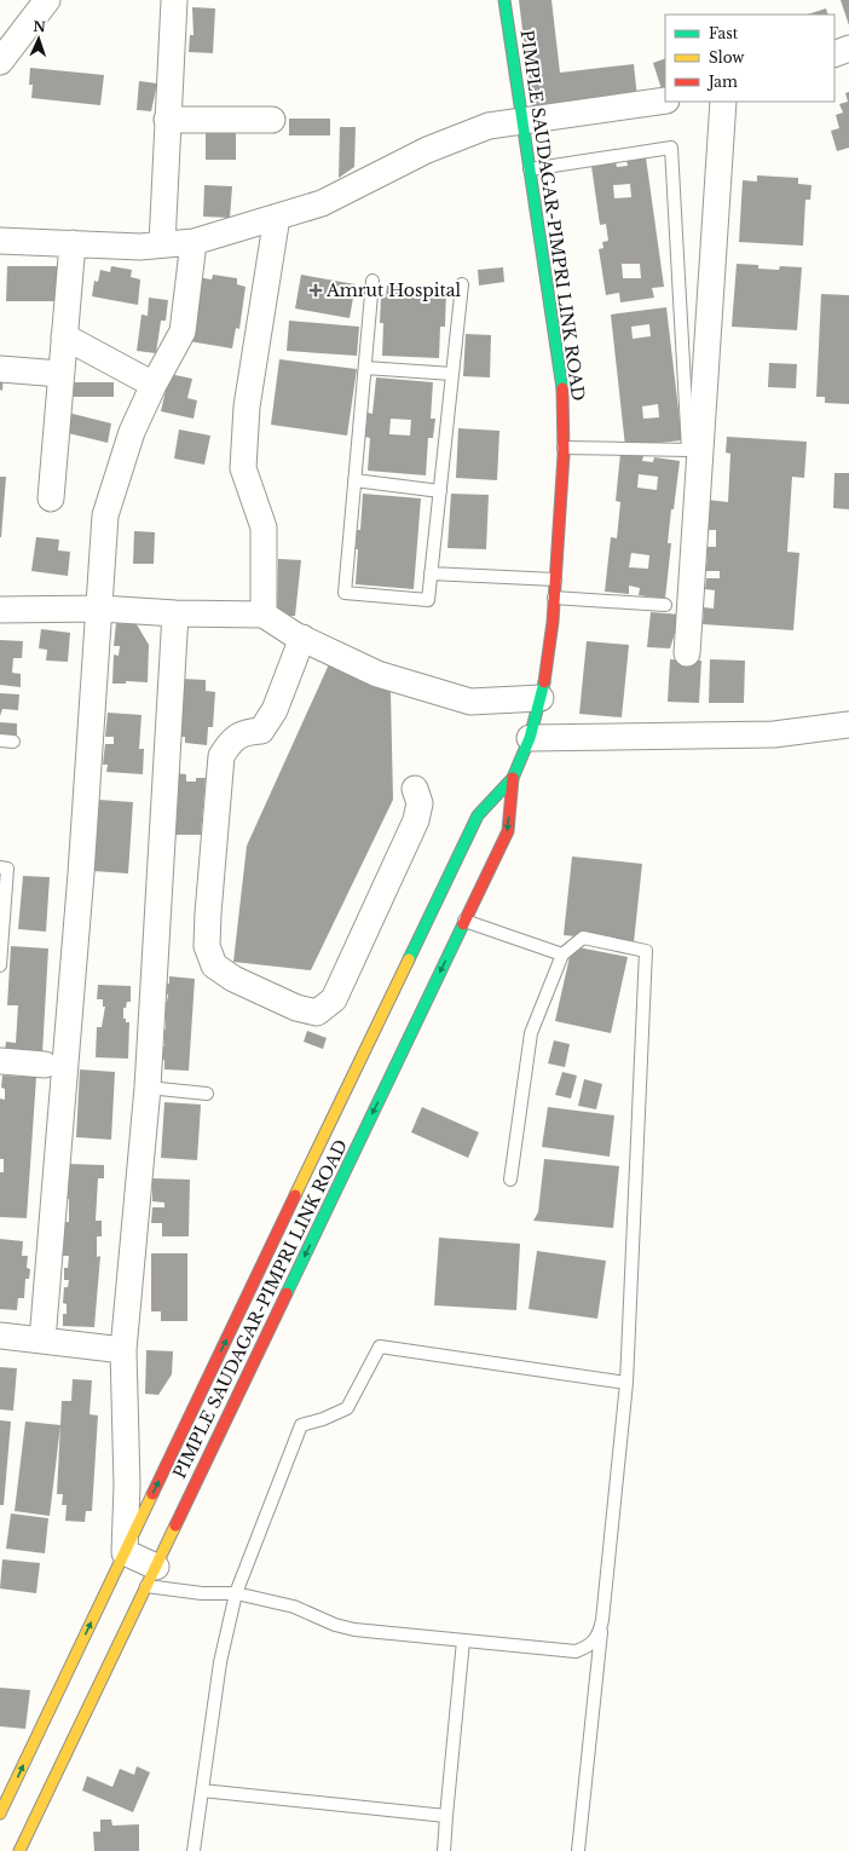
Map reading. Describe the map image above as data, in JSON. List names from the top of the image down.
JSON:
{
  "streets": {
    "street": ["PIMPLE SAUDAGAR-PIMPRI LINK ROAD"]
  },
  "places": {
    "health": ["Amrut Hospital"]
  },
  "legend": ["Fast", "Slow", "Jam"],
  "north": "top"
}
